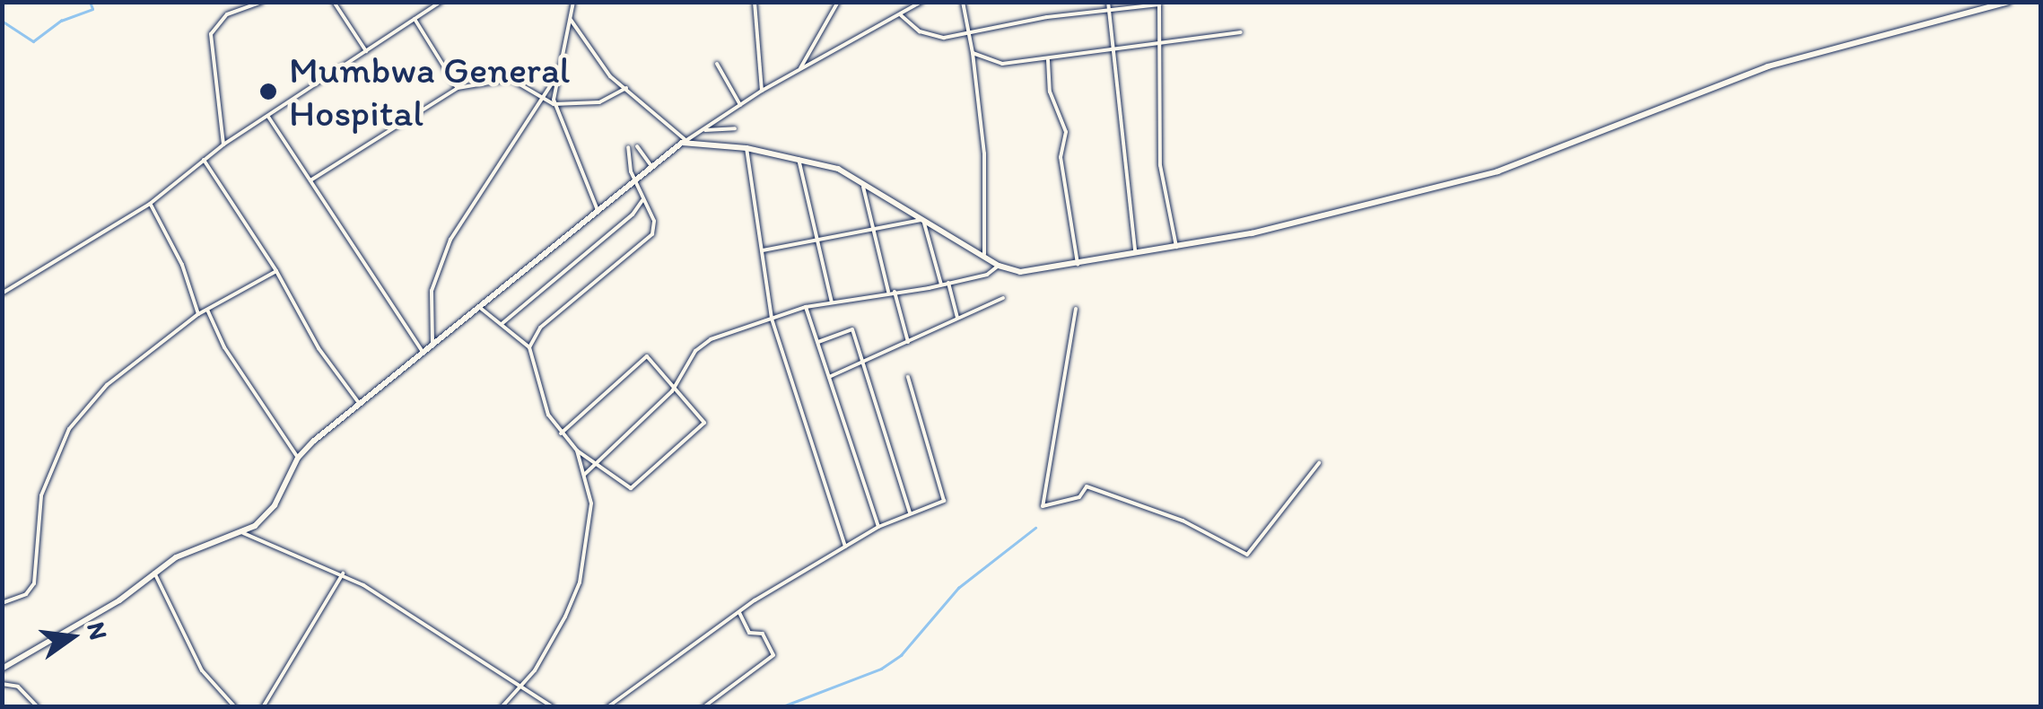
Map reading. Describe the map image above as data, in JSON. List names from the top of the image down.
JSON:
{
  "places": ["Mumbwa General Hospital"],
  "north": "right"
}
